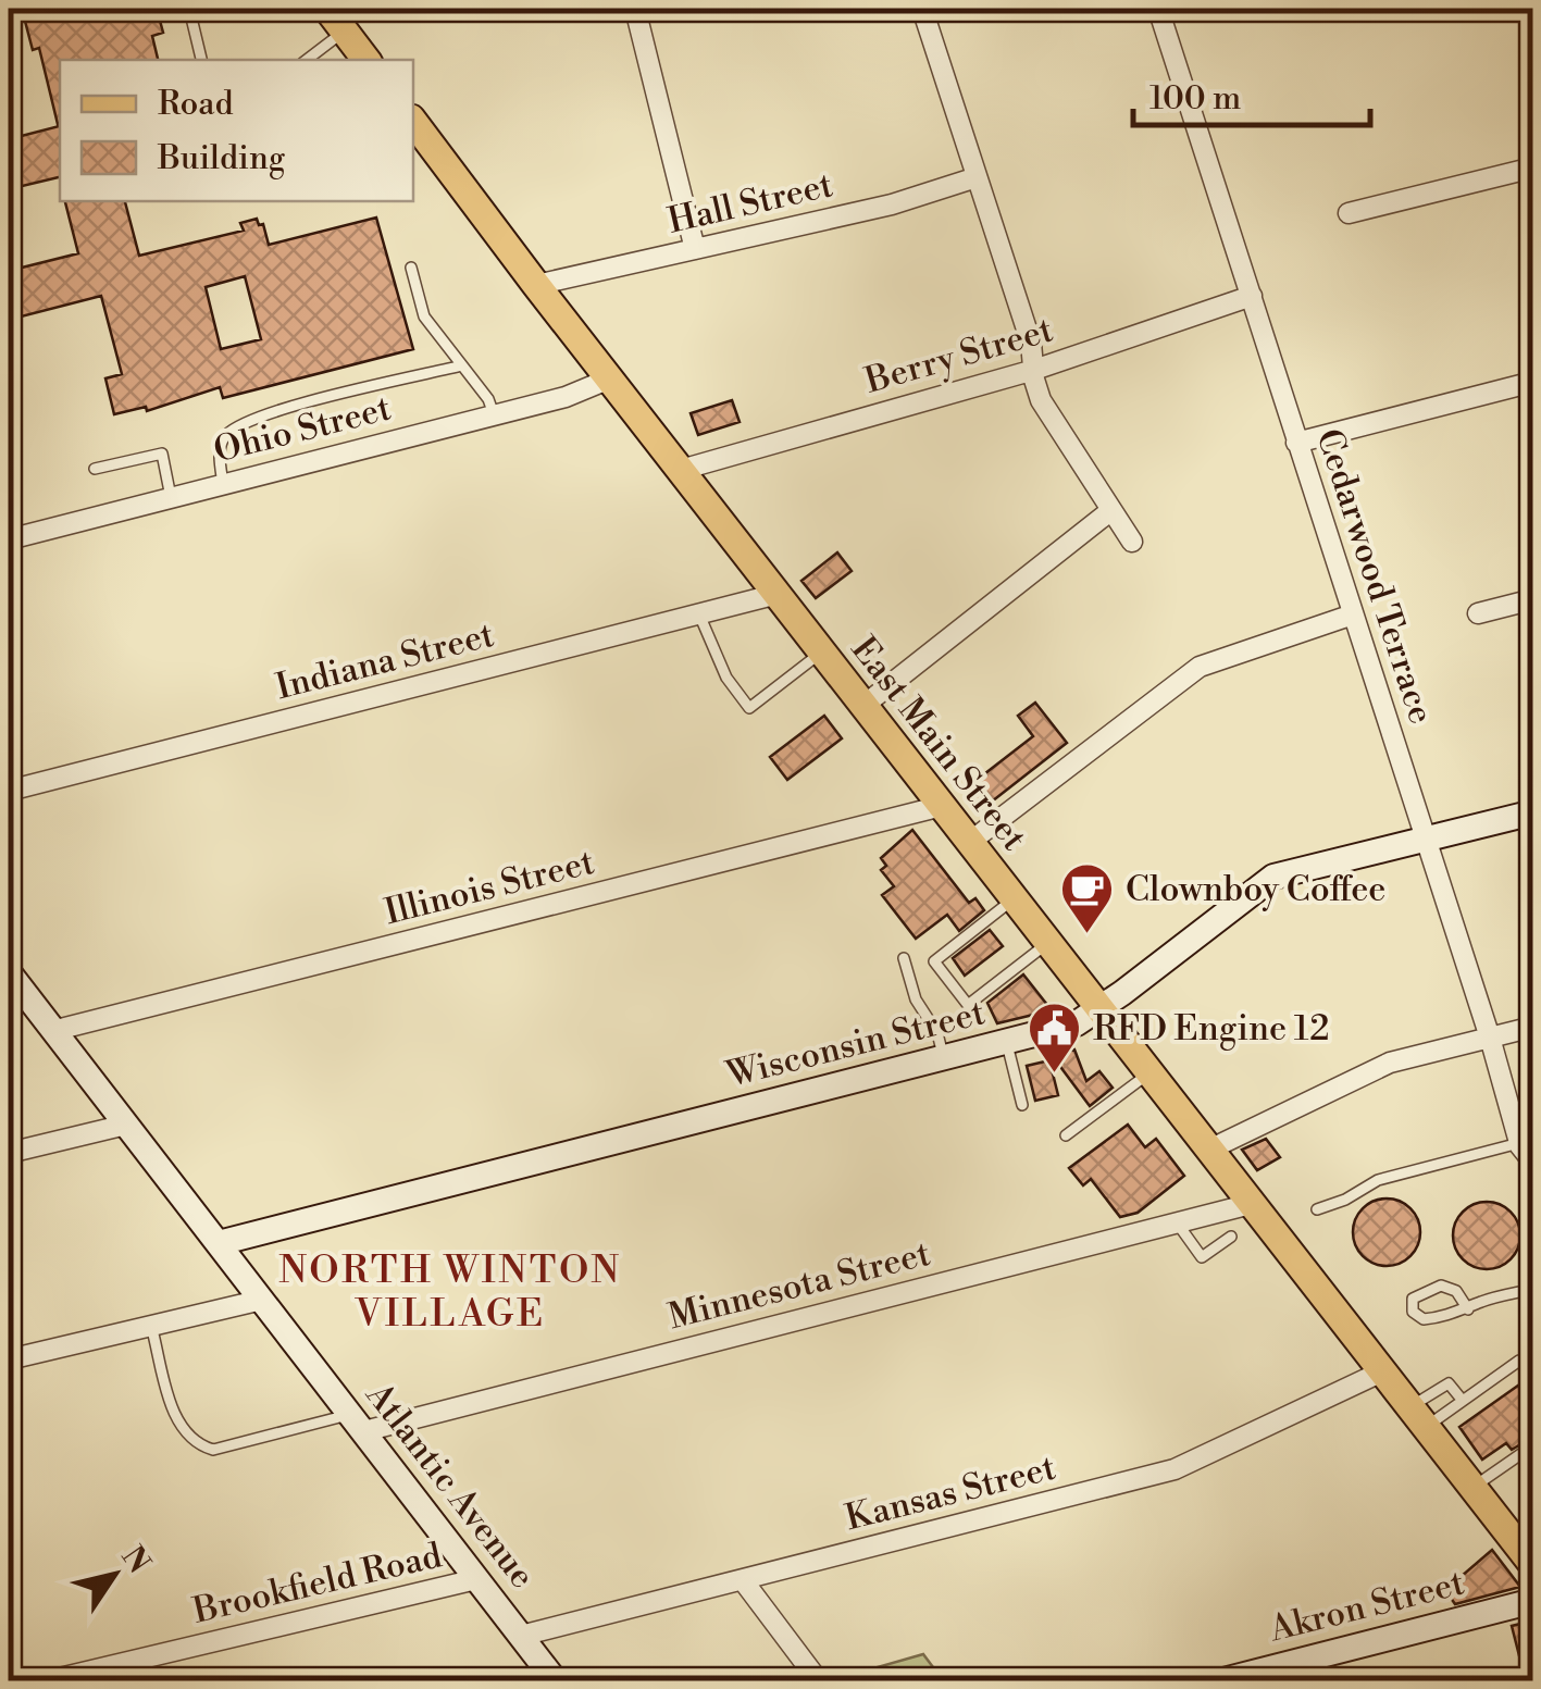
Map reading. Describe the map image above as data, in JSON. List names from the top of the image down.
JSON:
{
  "streets": {
    "main road": ["East Main Street"],
    "street": [
      "Hall Street",
      "Berry Street",
      "Ohio Street",
      "Cedarwood Terrace",
      "Indiana Street",
      "Illinois Street",
      "Wisconsin Street",
      "Minnesota Street",
      "Atlantic Avenue",
      "Kansas Street",
      "Brookfield Road",
      "Akron Street"
    ]
  },
  "crossings": [
    ["Hall Street", "East Main Street"],
    ["Berry Street", "Cedarwood Terrace"],
    ["Berry Street", "East Main Street"],
    ["Ohio Street", "East Main Street"],
    ["Cedarwood Terrace", "Wisconsin Street"],
    ["Indiana Street", "East Main Street"],
    ["East Main Street", "Illinois Street"],
    ["East Main Street", "Wisconsin Street"],
    ["East Main Street", "Minnesota Street"],
    ["East Main Street", "Kansas Street"],
    ["Illinois Street", "Atlantic Avenue"],
    ["Wisconsin Street", "Atlantic Avenue"],
    ["Minnesota Street", "Atlantic Avenue"],
    ["Atlantic Avenue", "Kansas Street"],
    ["Atlantic Avenue", "Brookfield Road"]
  ],
  "districts": ["NORTH WINTON VILLAGE"],
  "places": {
    "cafe": ["Clownboy Coffee"],
    "public building": ["RFD Engine 12"]
  },
  "legend": ["Road", "Building"],
  "scale_bar": "100 m",
  "north": "top right"
}
